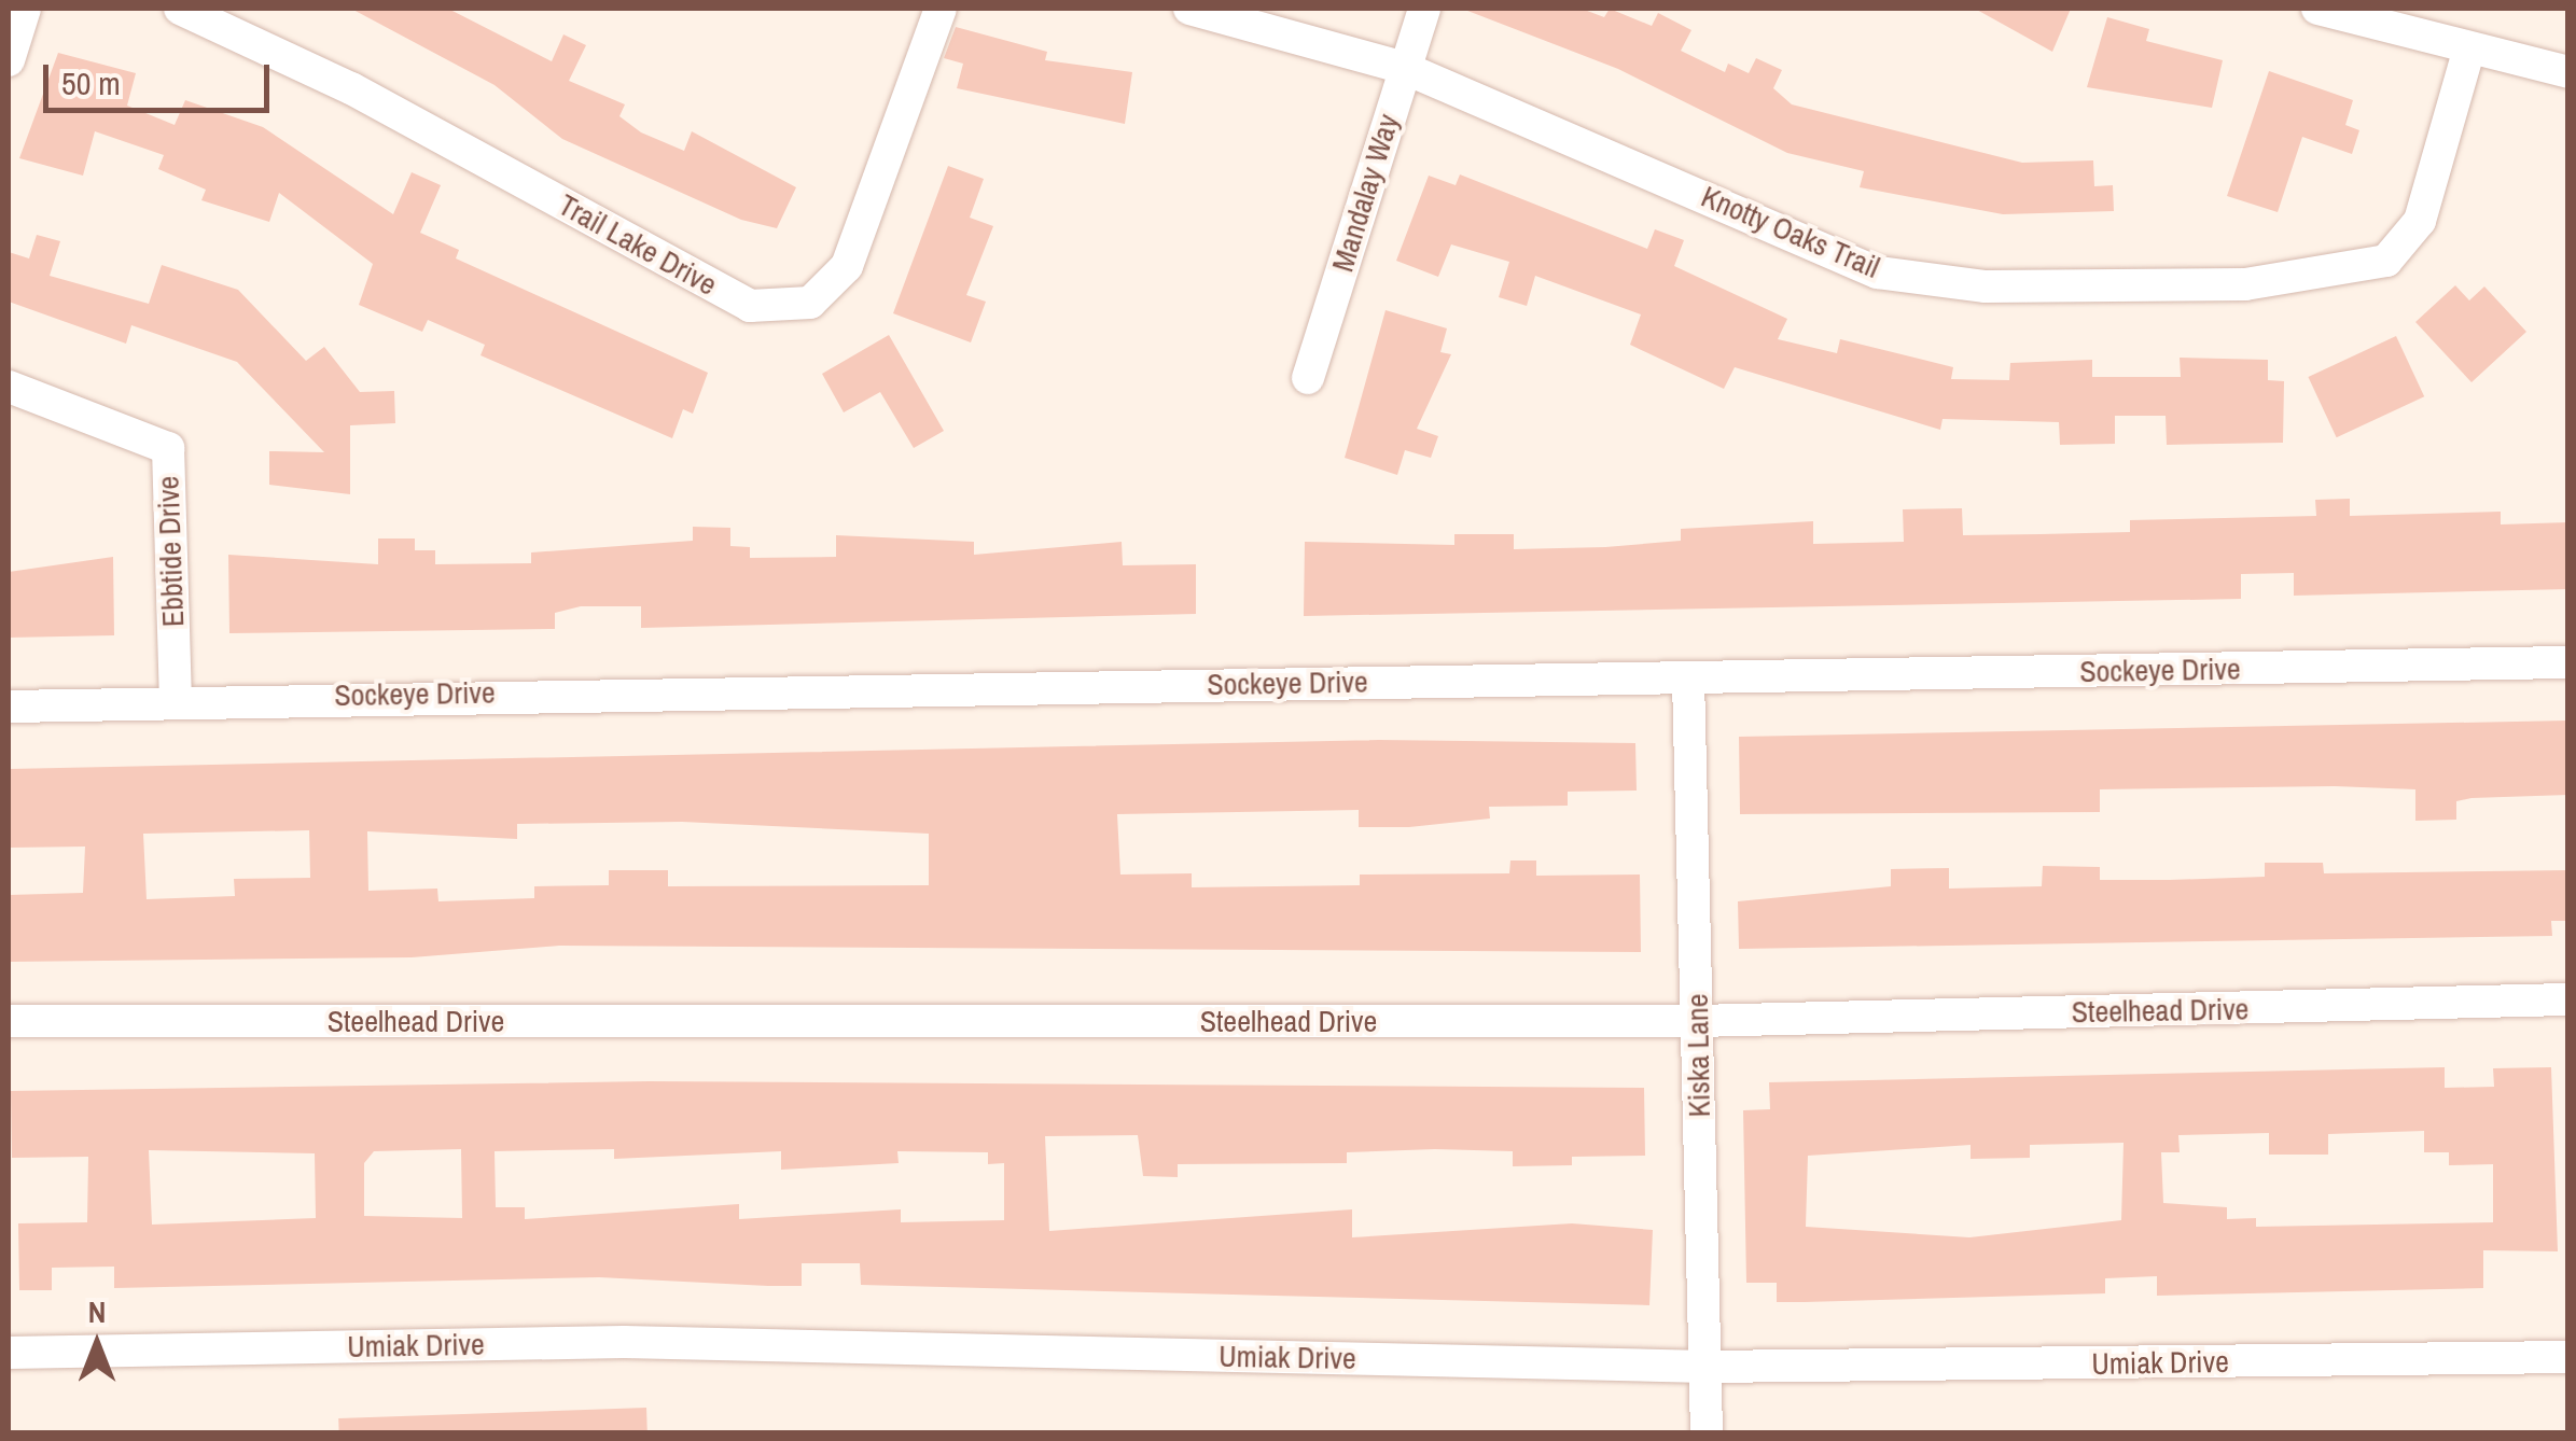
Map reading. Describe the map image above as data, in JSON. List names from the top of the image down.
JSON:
{
  "streets": {
    "street": [
      "Mandalay Way",
      "Knotty Oaks Trail",
      "Trail Lake Drive",
      "Ebbtide Drive",
      "Sockeye Drive",
      "Steelhead Drive",
      "Kiska Lane",
      "Umiak Drive"
    ]
  },
  "crossings": [
    ["Mandalay Way", "Knotty Oaks Trail"],
    ["Ebbtide Drive", "Sockeye Drive"],
    ["Sockeye Drive", "Kiska Lane"],
    ["Steelhead Drive", "Kiska Lane"],
    ["Kiska Lane", "Umiak Drive"]
  ],
  "scale_bar": "50 m",
  "north": "top"
}
